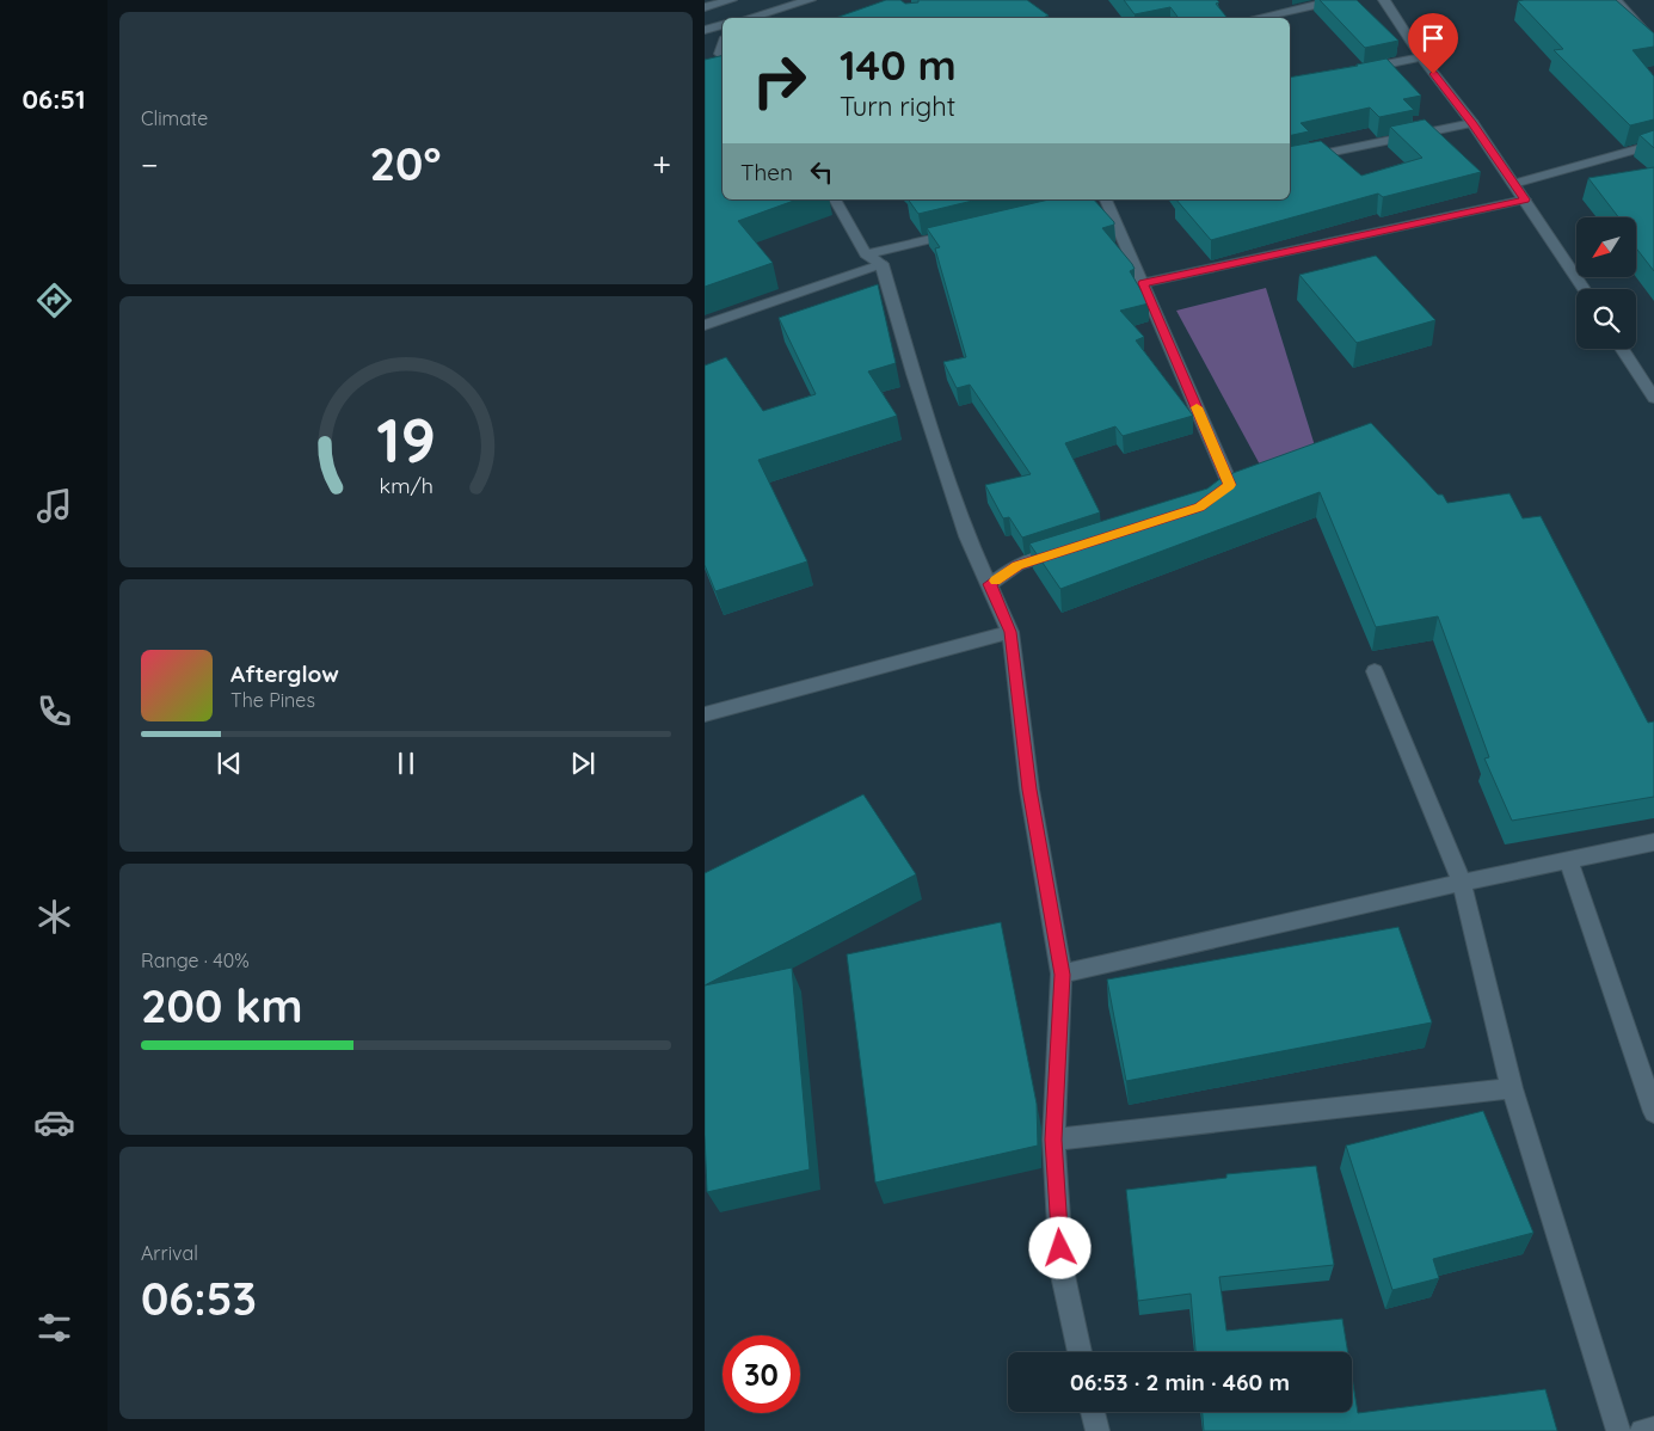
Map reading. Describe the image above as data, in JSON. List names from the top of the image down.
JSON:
{
  "north": "bottom left",
  "page": {
    "tabs": "06:51",
    "tile": [
      "Climate",
      ["Range · 40%", "200 km"],
      ["Arrival", "06:53"]
    ],
    "turn": ["140 m", "Turn right"],
    "heat": ["−", "20°", "+"],
    "then": "Then",
    "song": ["Afterglow", "The Pines"],
    "limit": "30",
    "trip": "06:53 · 2 min · 460 m",
    "gauge": ["19", "km/h"]
  }
}
